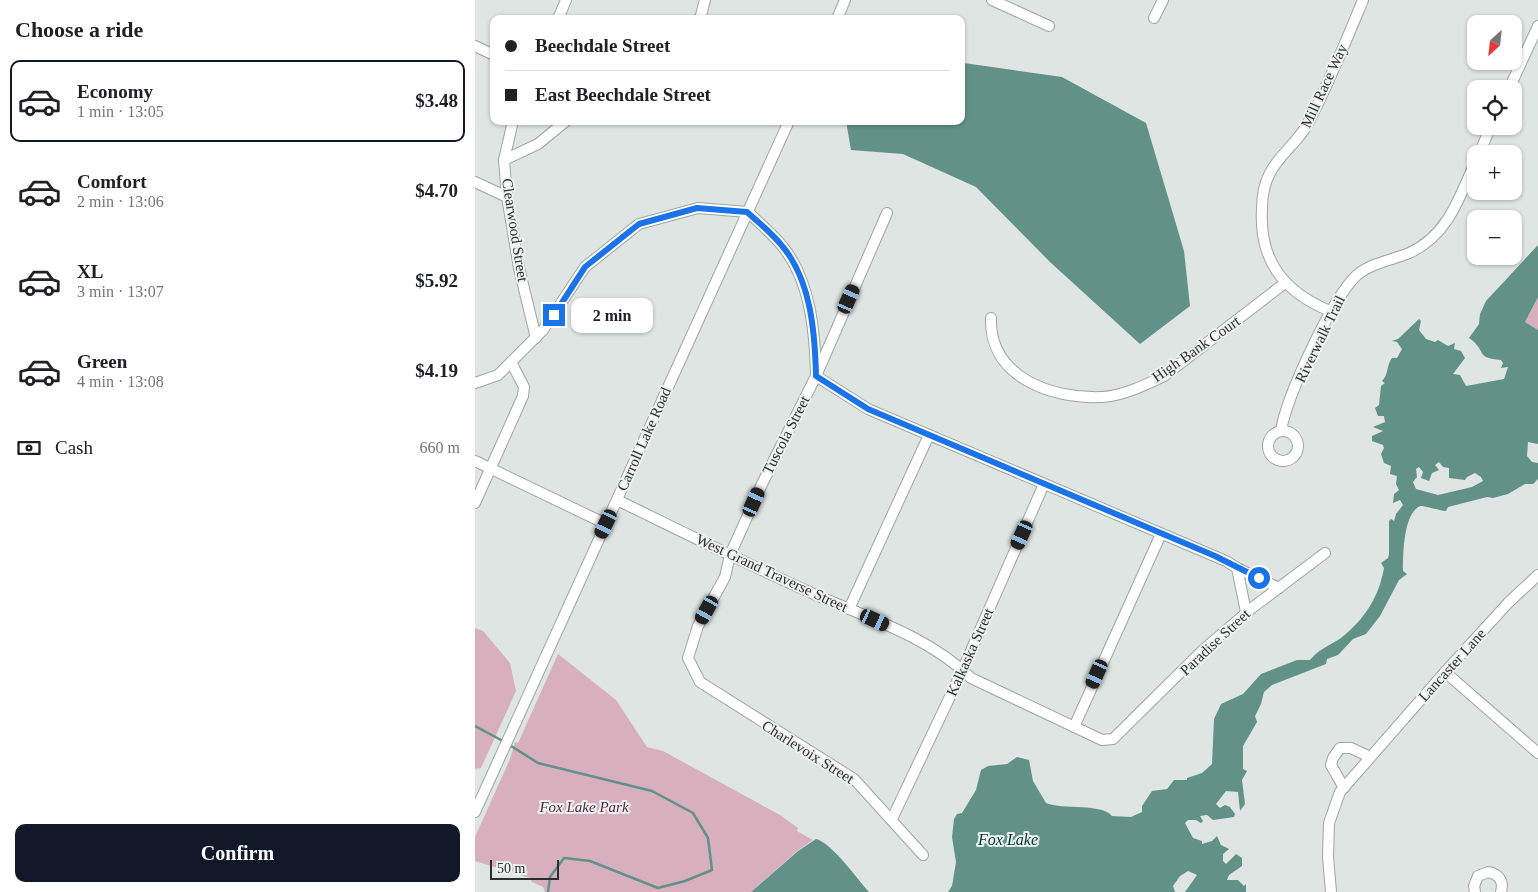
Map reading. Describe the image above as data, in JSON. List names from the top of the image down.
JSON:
{
  "streets": {
    "street": [
      "Mill Race Way",
      "Clearwood Street",
      "Riverwalk Trail",
      "High Bank Court",
      "Tuscola Street",
      "Carroll Lake Road",
      "West Grand Traverse Street",
      "Paradise Street",
      "Kalkaska Street",
      "Lancaster Lane",
      "Charlevoix Street"
    ]
  },
  "crossings": [
    ["Mill Race Way", "Riverwalk Trail"],
    ["Mill Race Way", "High Bank Court"],
    ["Tuscola Street", "West Grand Traverse Street"],
    ["Tuscola Street", "Charlevoix Street"],
    ["Carroll Lake Road", "West Grand Traverse Street"],
    ["West Grand Traverse Street", "Paradise Street"],
    ["West Grand Traverse Street", "Kalkaska Street"],
    ["Kalkaska Street", "Charlevoix Street"]
  ],
  "water": ["Fox Lake"],
  "parks": ["Fox Lake Park"],
  "scale_bar": "50 m",
  "north": "bottom left",
  "page": {
    "heading": "Choose a ride",
    "map_buttons": ["+", "−"],
    "banner": ["Beechdale Street", "East Beechdale Street"],
    "list": [
      {
        "name": "Economy",
        "note": "1 min · 13:05",
        "value": "$3.48"
      },
      {
        "name": "Comfort",
        "note": "2 min · 13:06",
        "value": "$4.70"
      },
      {
        "name": "XL",
        "note": "3 min · 13:07",
        "value": "$5.92"
      },
      {
        "name": "Green",
        "note": "4 min · 13:08",
        "value": "$4.19"
      }
    ],
    "bubble": "2 min",
    "pay": ["Cash", "660 m"],
    "buttons": "Confirm",
    "scale": "50 m"
  }
}
